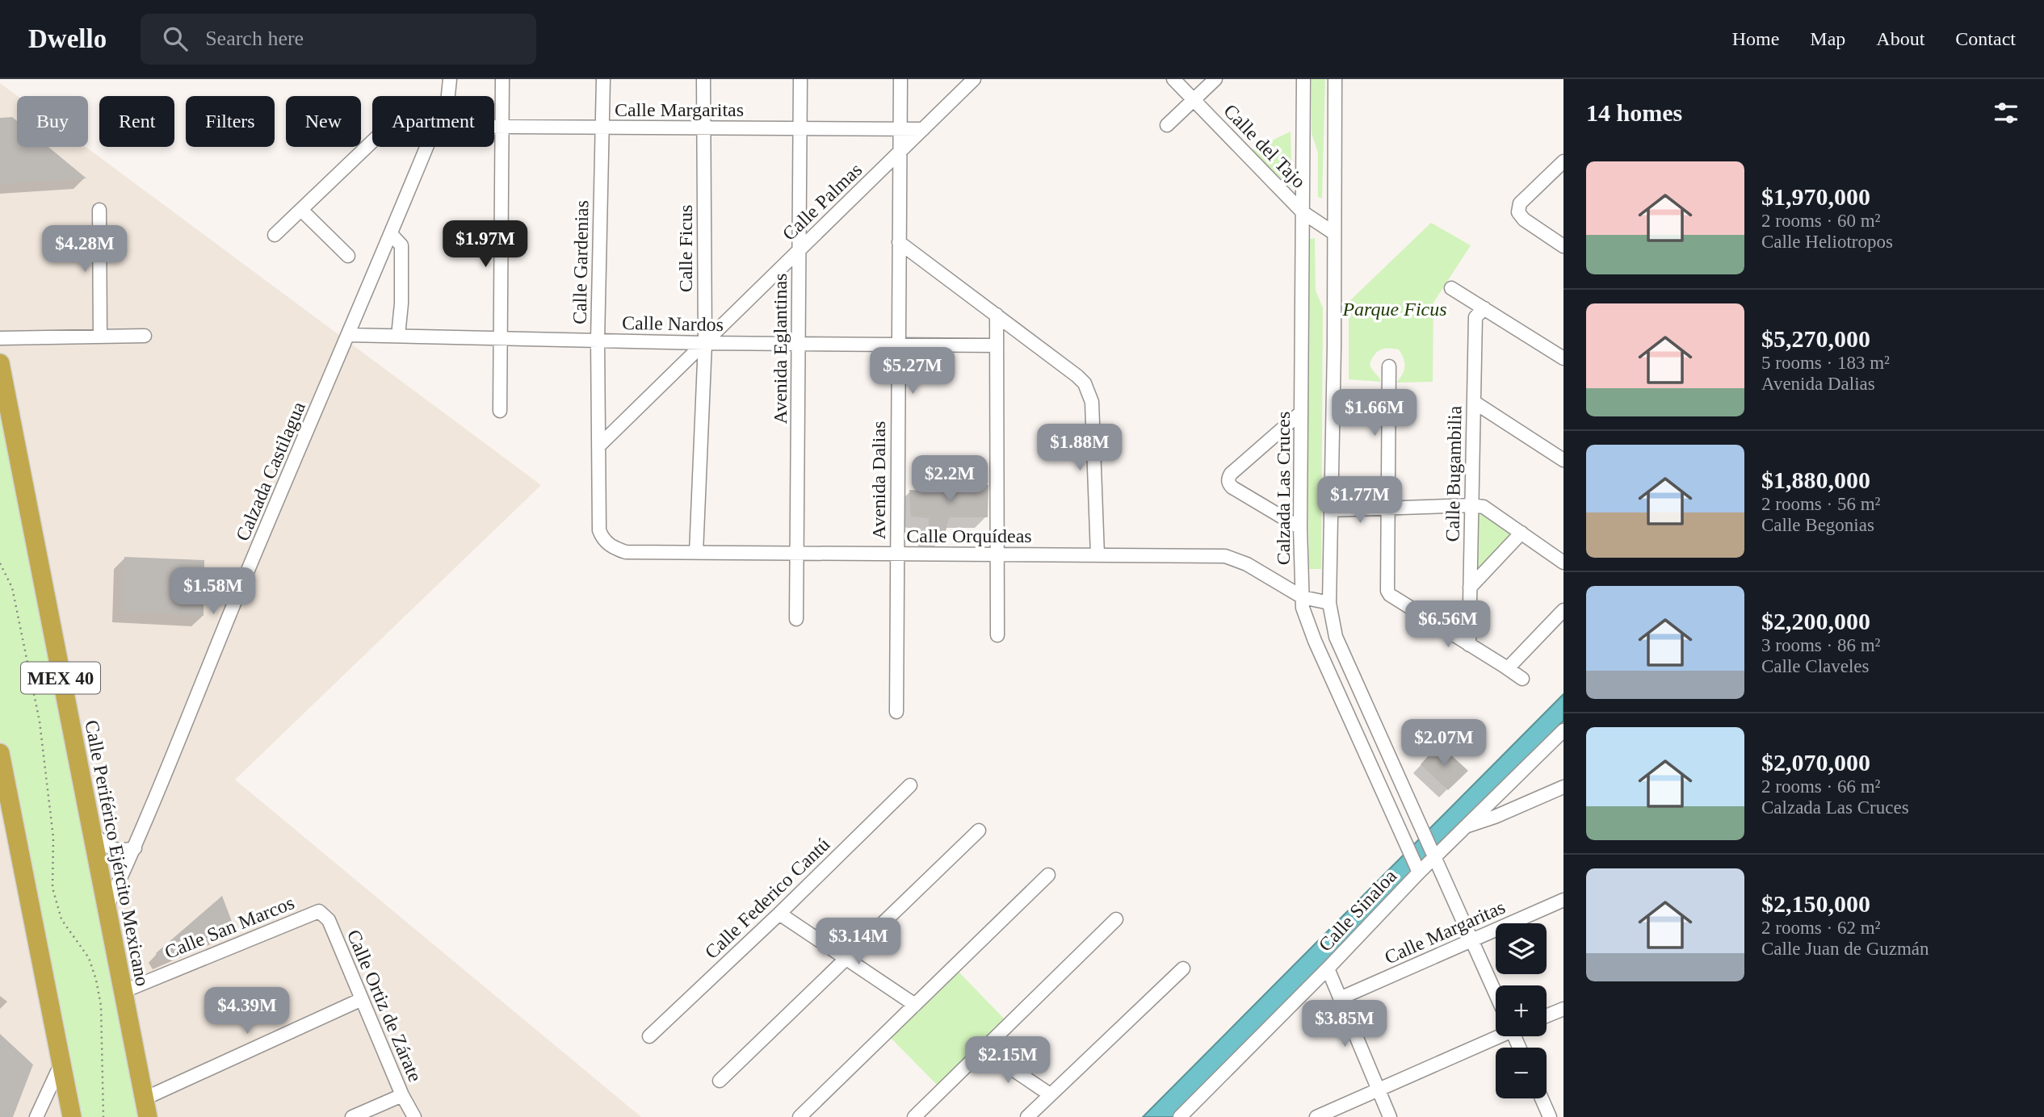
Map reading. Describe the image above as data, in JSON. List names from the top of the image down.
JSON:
{
  "streets": {
    "highway": ["MEX 40", "Calle Periférico Ejército Mexicano"],
    "street": [
      "Calle Margaritas",
      "Calle del Tajo",
      "Calle Palmas",
      "Calle Ficus",
      "Calle Gardenias",
      "Calle Nardos",
      "Avenida Eglantinas",
      "Calzada Castilagua",
      "Calle Bugambilia",
      "Avenida Dalias",
      "Calzada Las Cruces",
      "Calle Orquídeas",
      "Calle Federico Cantú",
      "Calle Sinaloa",
      "Calle San Marcos",
      "Calle Ortiz de Zárate"
    ]
  },
  "crossings": [
    ["Calle Margaritas", "Calle Palmas"],
    ["Calle Margaritas", "Calle Ficus"],
    ["Calle Margaritas", "Calle Gardenias"],
    ["Calle Margaritas", "Avenida Eglantinas"],
    ["Calle Margaritas", "Avenida Dalias"],
    ["Calle del Tajo", "Calzada Las Cruces"],
    ["Calle Palmas", "Calle Ficus"],
    ["Calle Palmas", "Calle Gardenias"],
    ["Calle Palmas", "Calle Nardos"],
    ["Calle Palmas", "Avenida Eglantinas"],
    ["Calle Palmas", "Avenida Dalias"],
    ["Calle Ficus", "Calle Nardos"],
    ["Calle Ficus", "Calle Orquídeas"],
    ["Calle Gardenias", "Calle Nardos"],
    ["Calle Gardenias", "Calle Orquídeas"],
    ["Calle Nardos", "Avenida Eglantinas"],
    ["Calle Nardos", "Calzada Castilagua"],
    ["Calle Nardos", "Avenida Dalias"],
    ["Avenida Eglantinas", "Calle Orquídeas"],
    ["Calzada Castilagua", "Calle Periférico Ejército Mexicano"],
    ["Avenida Dalias", "Calle Orquídeas"],
    ["Calzada Las Cruces", "Calle Orquídeas"],
    ["Calzada Las Cruces", "Calle Sinaloa"],
    ["Calle Periférico Ejército Mexicano", "Calle San Marcos"],
    ["Calle San Marcos", "Calle Ortiz de Zárate"]
  ],
  "parks": ["Parque Ficus"],
  "page": {
    "header": "Dwello",
    "search": "Search here",
    "nav": [
      "Home",
      "Map",
      "About",
      "Contact"
    ],
    "heading": "14 homes",
    "chip": [
      "Buy",
      "Rent",
      "Filters",
      "New",
      "Apartment"
    ],
    "list": [
      {
        "name": "$1,970,000",
        "note": "2 rooms · 60 m² · Calle Heliotropos"
      },
      {
        "name": "$5,270,000",
        "note": "5 rooms · 183 m² · Avenida Dalias"
      },
      {
        "name": "$1,880,000",
        "note": "2 rooms · 56 m² · Calle Begonias"
      },
      {
        "name": "$2,200,000",
        "note": "3 rooms · 86 m² · Calle Claveles"
      },
      {
        "name": "$2,070,000",
        "note": "2 rooms · 66 m² · Calzada Las Cruces"
      },
      {
        "name": "$2,150,000",
        "note": "2 rooms · 62 m² · Calle Juan de Guzmán"
      }
    ],
    "price": [
      "$1.97M",
      "$4.28M",
      "$5.27M",
      "$1.66M",
      "$1.88M",
      "$2.2M",
      "$1.77M",
      "$1.58M",
      "$6.56M",
      "$2.07M",
      "$3.14M",
      "$4.39M",
      "$3.85M",
      "$2.15M"
    ],
    "map_buttons": ["+", "−"]
  }
}
